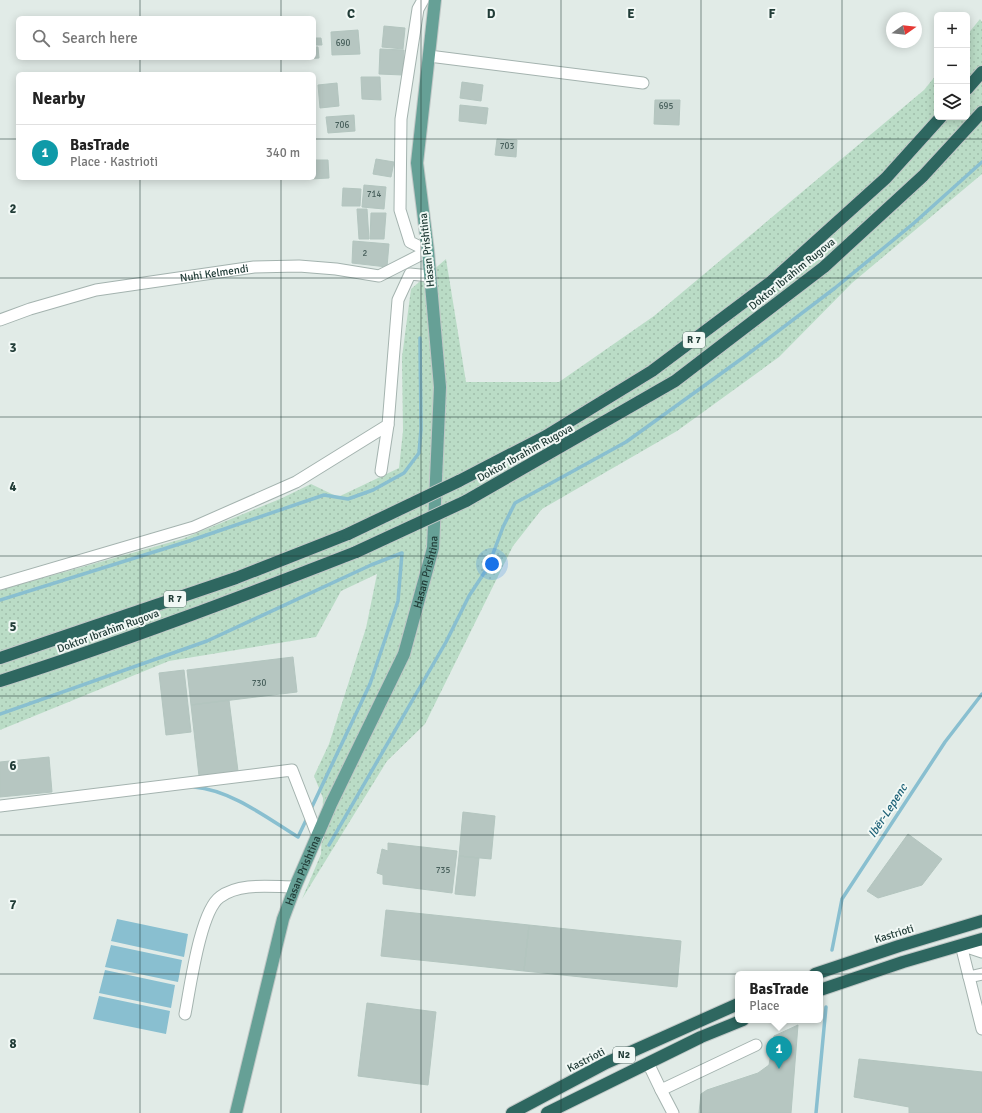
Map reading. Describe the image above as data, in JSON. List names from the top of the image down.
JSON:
{
  "streets": {
    "highway": [
      "Doktor Ibrahim Rugova",
      "R 7",
      "Kastrioti",
      "N2"
    ],
    "main road": ["Hasan Prishtina"],
    "street": ["Nuhi Kelmendi"]
  },
  "crossings": [
    ["Hasan Prishtina", "Nuhi Kelmendi"]
  ],
  "water": ["Ibër-Lepenc"],
  "house_numbers": [
    "690",
    "695",
    "706",
    "703",
    "714",
    "2",
    "730",
    "735"
  ],
  "north": "right",
  "page": {
    "map_buttons": ["+", "−"],
    "search": "Search here",
    "heading": "Nearby",
    "list": [
      {
        "mark": "1",
        "name": "BasTrade",
        "note": "Place · Kastrioti",
        "value": "340 m"
      }
    ],
    "popup": ["BasTrade", "Place"],
    "pins": "1"
  },
  "grid": {
    "columns": [
      "C",
      "D",
      "E",
      "F"
    ],
    "rows": [
      "2",
      "3",
      "4",
      "5",
      "6",
      "7",
      "8"
    ]
  }
}
